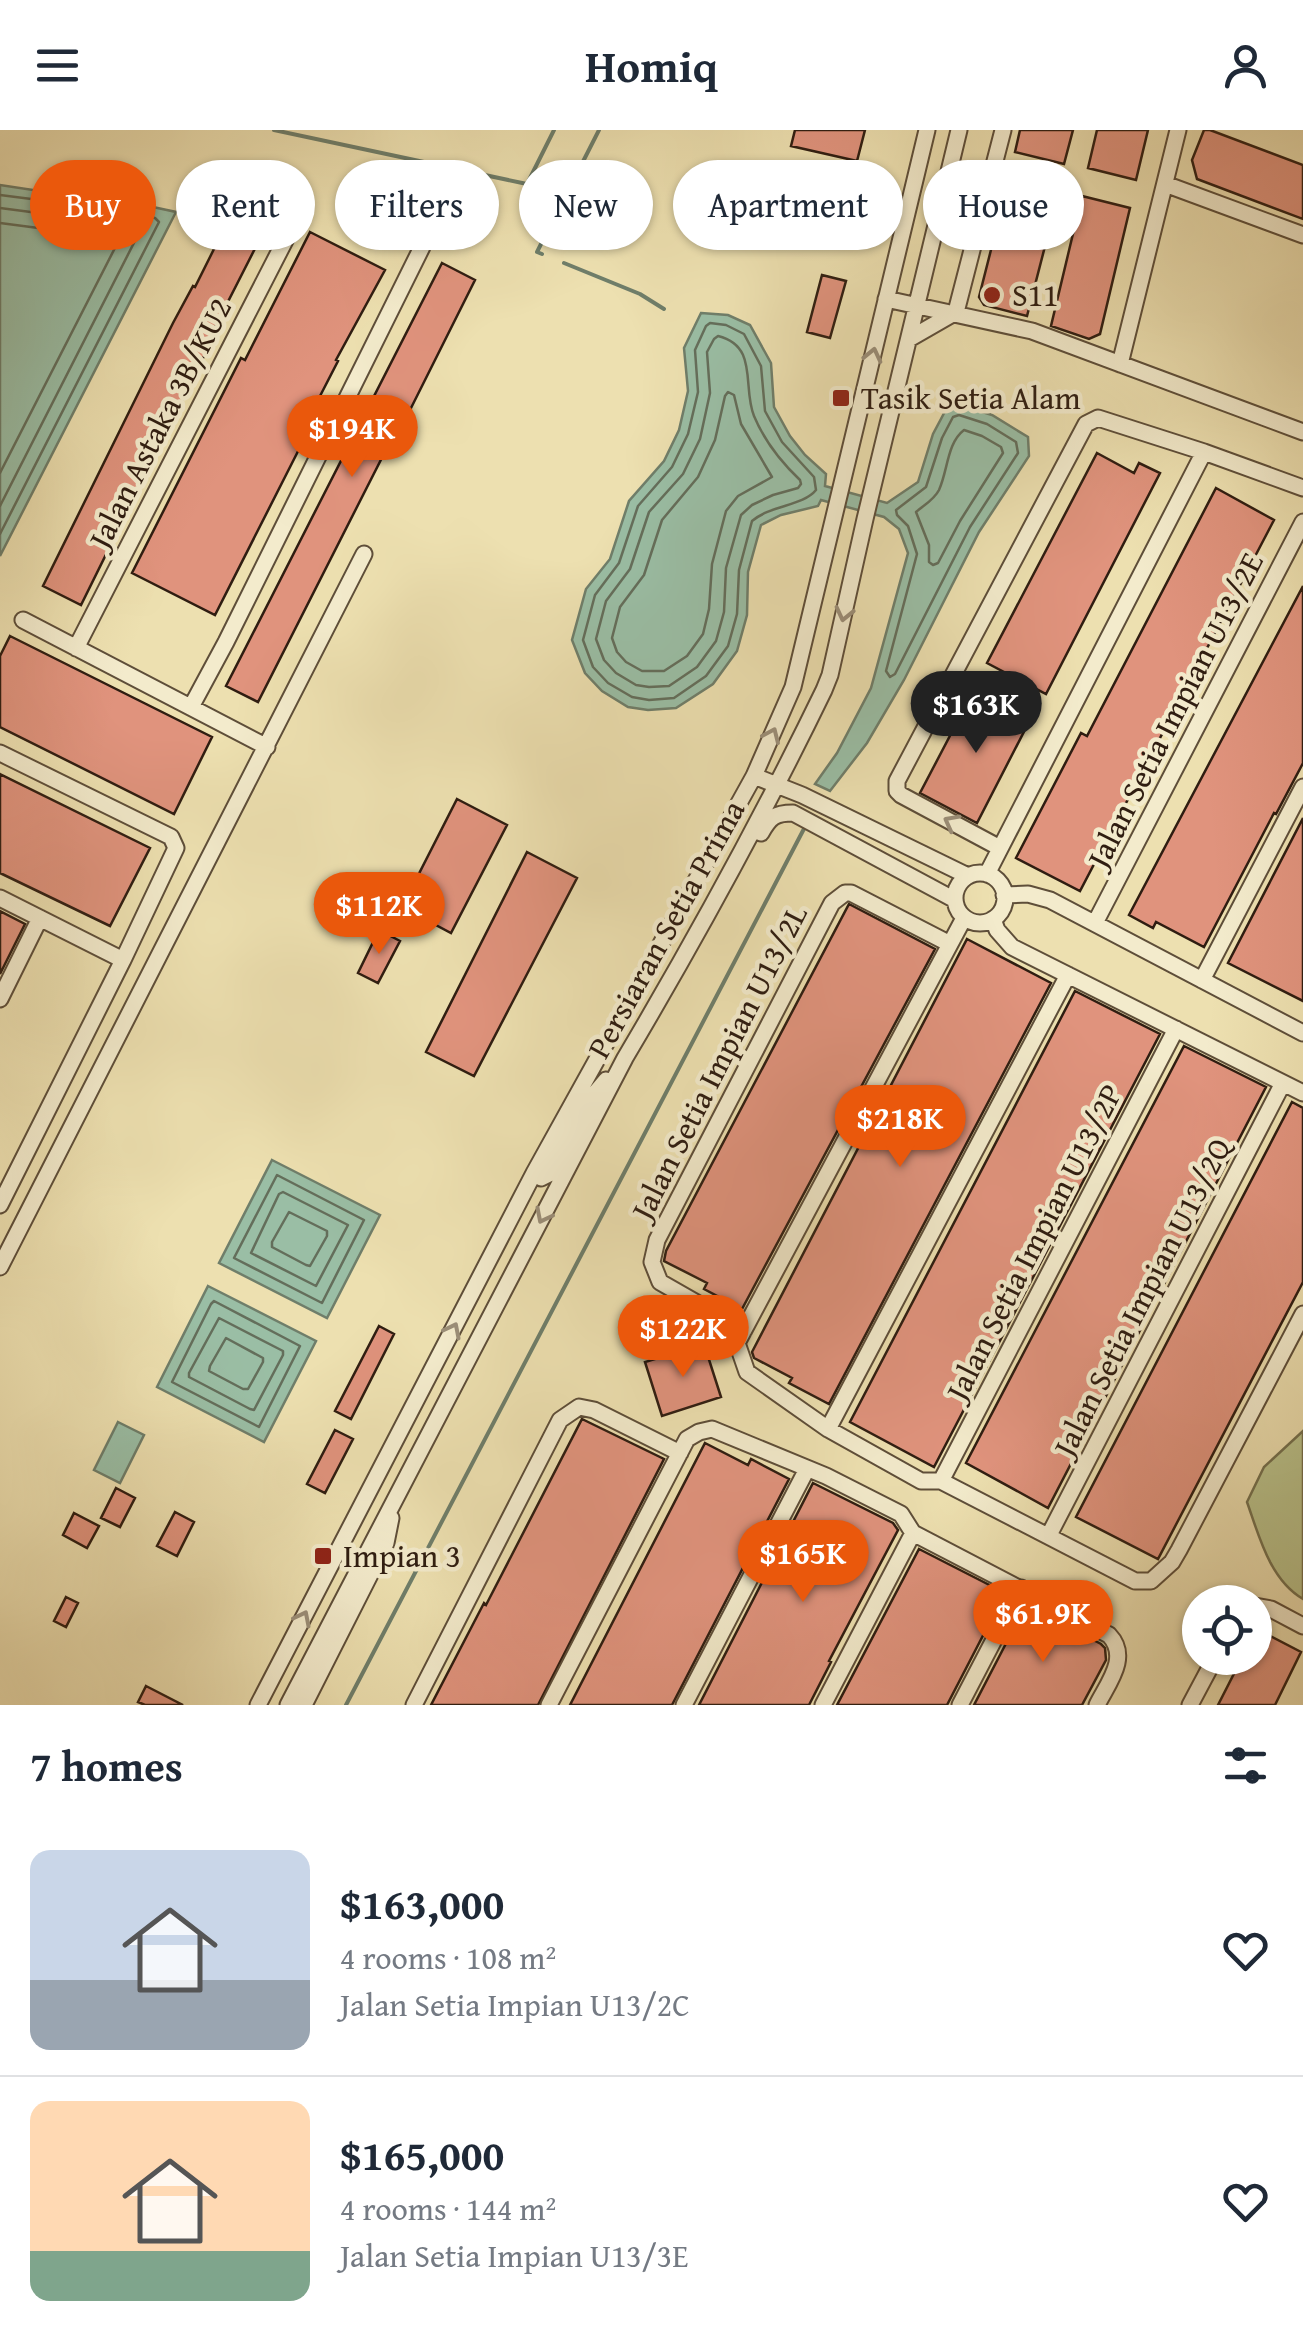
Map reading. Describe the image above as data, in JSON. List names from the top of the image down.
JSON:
{
  "streets": {
    "street": [
      "Jalan Astaka 3B/KU2",
      "Jalan Setia Impian U13/2E",
      "Persiaran Setia Prima",
      "Jalan Setia Impian U13/2L",
      "Jalan Setia Impian U13/2P",
      "Jalan Setia Impian U13/2Q"
    ]
  },
  "places": {
    "other": ["S11"],
    "transit": ["Tasik Setia Alam", "Impian 3"]
  },
  "page": {
    "header": "Homiq",
    "chip": [
      "Buy",
      "Rent",
      "Filters",
      "New",
      "Apartment",
      "House"
    ],
    "price": [
      "$194K",
      "$163K",
      "$112K",
      "$218K",
      "$122K",
      "$165K",
      "$61.9K"
    ],
    "heading": "7 homes",
    "list": [
      {
        "name": "$163,000",
        "note": "4 rooms · 108 m² · Jalan Setia Impian U13/2C"
      },
      {
        "name": "$165,000",
        "note": "4 rooms · 144 m² · Jalan Setia Impian U13/3E"
      }
    ]
  }
}
